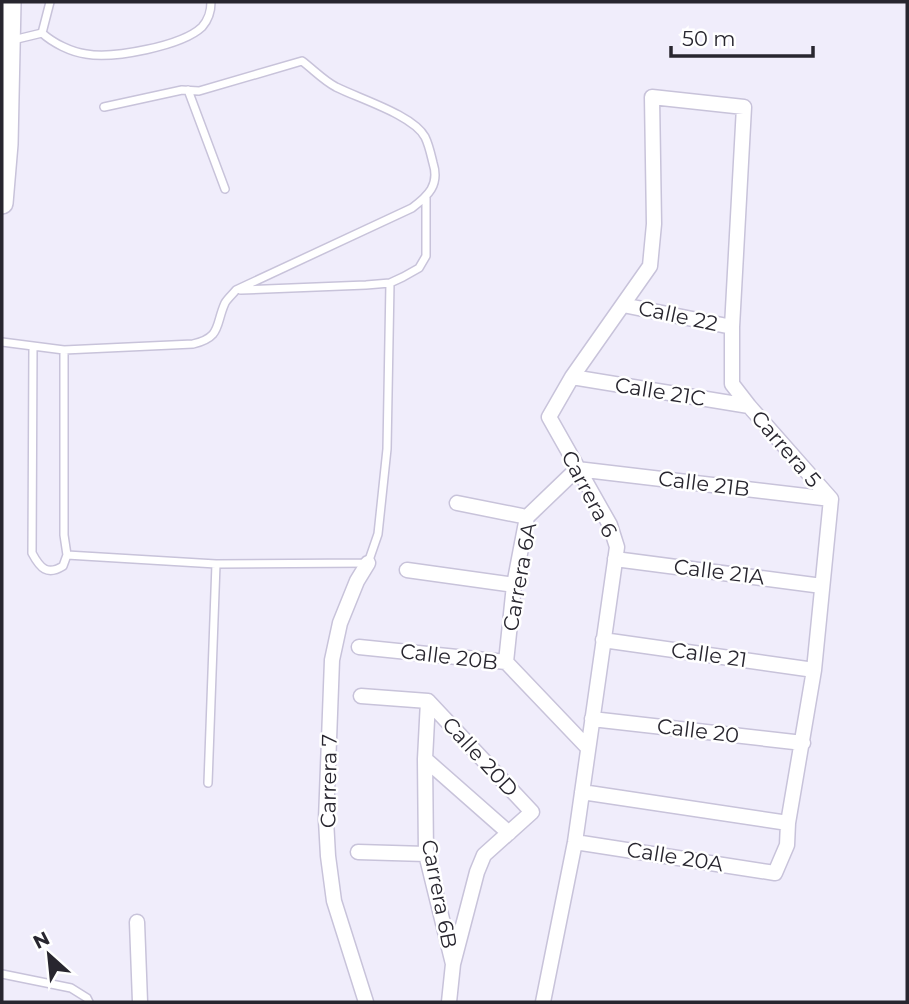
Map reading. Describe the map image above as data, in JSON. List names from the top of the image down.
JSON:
{
  "streets": {
    "street": [
      "Calle 22",
      "Calle 21C",
      "Carrera 5",
      "Calle 21B",
      "Carrera 6",
      "Calle 21A",
      "Carrera 6A",
      "Calle 21",
      "Calle 20B",
      "Calle 20",
      "Calle 20D",
      "Carrera 7",
      "Calle 20A",
      "Carrera 6B"
    ]
  },
  "crossings": [
    ["Calle 22", "Carrera 5"],
    ["Calle 22", "Carrera 6"],
    ["Calle 21C", "Carrera 5"],
    ["Calle 21C", "Carrera 6"],
    ["Carrera 5", "Calle 21B"],
    ["Carrera 5", "Carrera 6"],
    ["Carrera 5", "Calle 21A"],
    ["Carrera 5", "Calle 21"],
    ["Carrera 5", "Calle 20"],
    ["Carrera 5", "Calle 20A"],
    ["Calle 21B", "Carrera 6"],
    ["Calle 21B", "Carrera 6A"],
    ["Carrera 6", "Calle 21A"],
    ["Carrera 6", "Carrera 6A"],
    ["Carrera 6", "Calle 21"],
    ["Carrera 6", "Calle 20B"],
    ["Carrera 6", "Calle 20"],
    ["Carrera 6", "Calle 20A"],
    ["Carrera 6A", "Calle 20B"],
    ["Calle 20D", "Carrera 6B"]
  ],
  "scale_bar": "50 m",
  "north": "top left"
}
